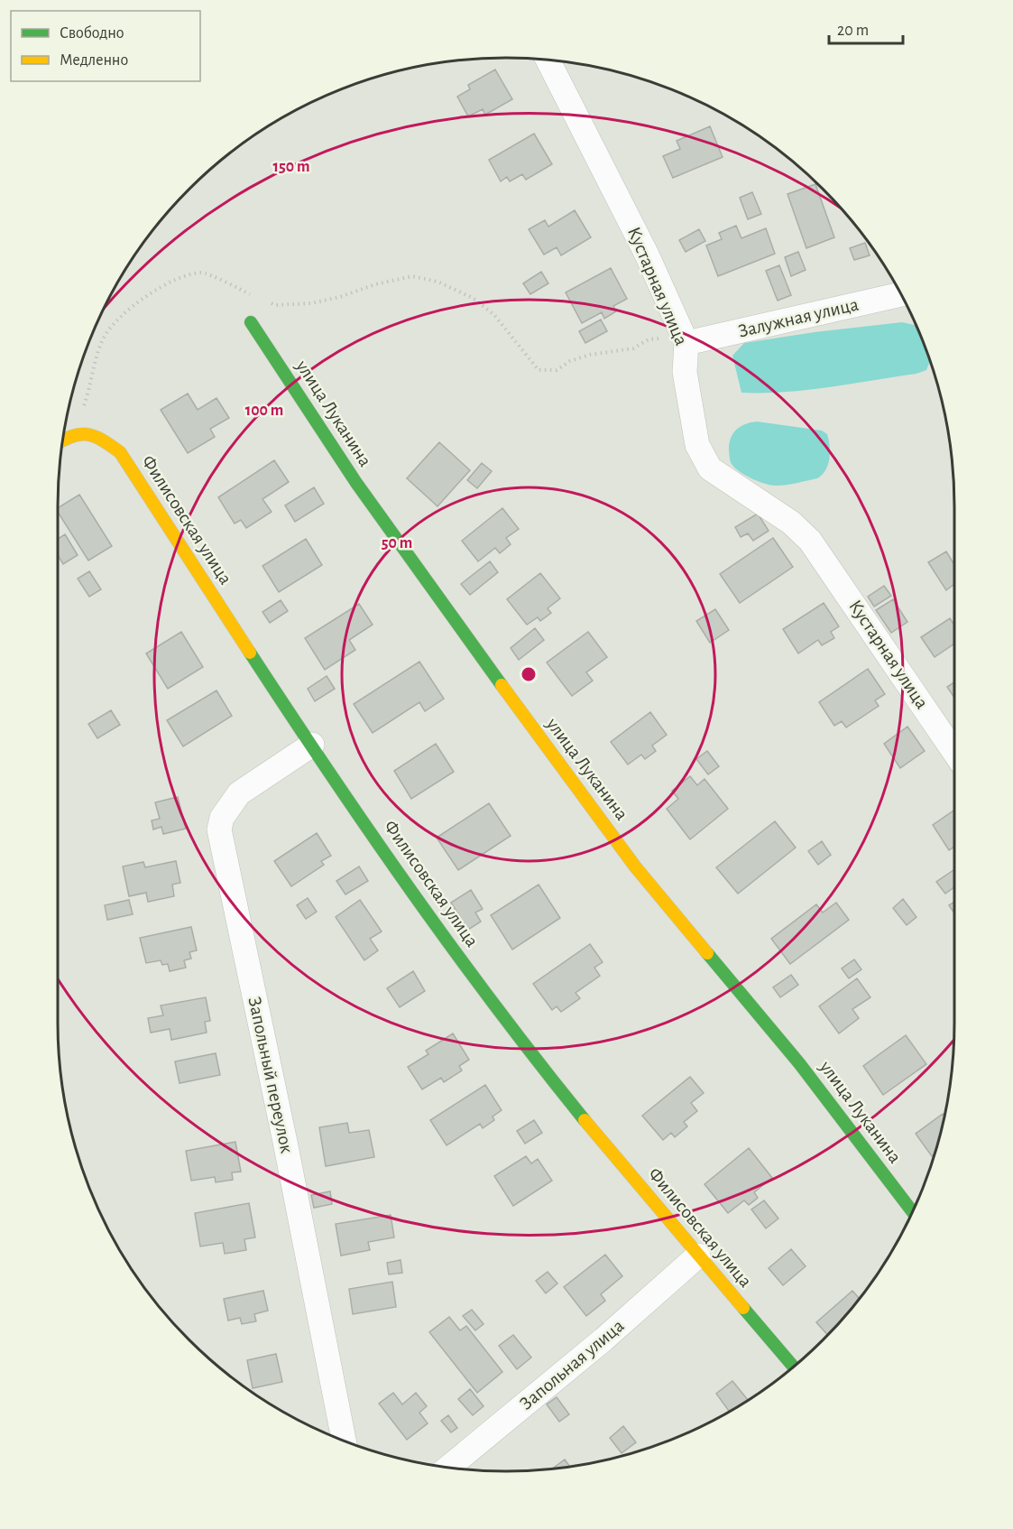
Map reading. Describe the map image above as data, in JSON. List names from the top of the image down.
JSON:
{
  "streets": {
    "street": [
      "Кустарная улица",
      "Залужная улица",
      "улица Луканина",
      "Филисовская улица",
      "Запольный переулок",
      "Запольная улица"
    ]
  },
  "crossings": [
    ["Кустарная улица", "Залужная улица"],
    ["Филисовская улица", "Запольный переулок"],
    ["Филисовская улица", "Запольная улица"]
  ],
  "legend": ["Свободно", "Медленно"],
  "scale_bar": "20 m",
  "rings": ["150 m", "100 m", "50 m"]
}
